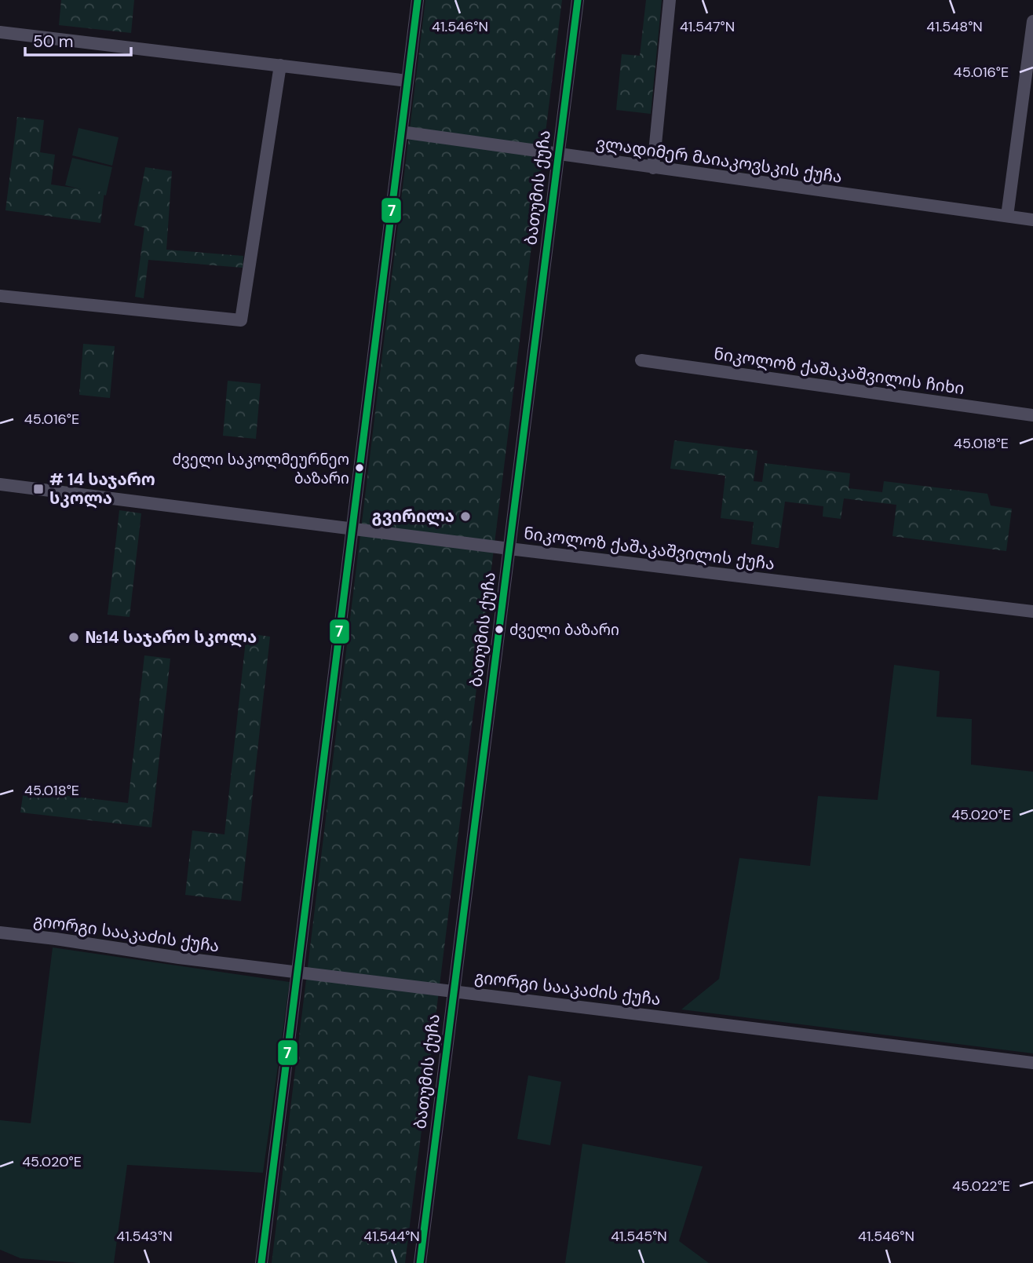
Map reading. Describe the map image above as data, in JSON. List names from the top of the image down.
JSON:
{
  "streets": {
    "street": [
      "ვლადიმერ მაიაკოვსკის ქუჩა",
      "ბათუმის ქუჩა",
      "ნიკოლოზ ქაშაკაშვილის ჩიხი",
      "ნიკოლოზ ქაშაკაშვილის ქუჩა",
      "გიორგი სააკაძის ქუჩა"
    ]
  },
  "crossings": [
    ["ვლადიმერ მაიაკოვსკის ქუჩა", "ბათუმის ქუჩა"],
    ["ბათუმის ქუჩა", "ნიკოლოზ ქაშაკაშვილის ქუჩა"],
    ["ბათუმის ქუჩა", "გიორგი სააკაძის ქუჩა"]
  ],
  "places": {
    "other": [
      "ძველი საკოლმეურნეო ბაზარი",
      "გვირილა",
      "ძველი ბაზარი",
      "№14 საჯარო სკოლა"
    ],
    "transit": ["# 14 საჯარო სკოლა"]
  },
  "lines": ["transit line 7"],
  "scale_bar": "50 m",
  "coordinates": [
    "41.546°N",
    "41.547°N",
    "41.548°N",
    "45.016°E",
    "45.018°E",
    "45.020°E",
    "45.022°E",
    "41.543°N",
    "41.544°N",
    "41.545°N"
  ]
}
